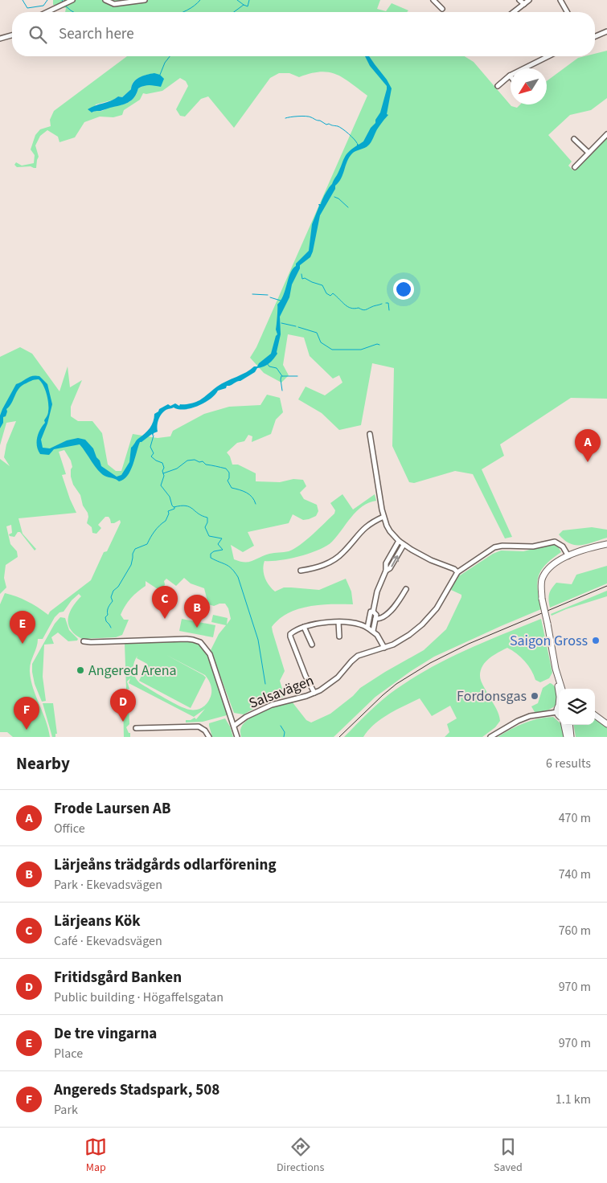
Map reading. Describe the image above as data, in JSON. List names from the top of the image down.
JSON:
{
  "streets": {
    "street": ["Salsavägen"]
  },
  "places": ["Saigon Gross", "Angered Arena", "Fordonsgas"],
  "north": "bottom left",
  "page": {
    "search": "Search here",
    "pins": [
      "A",
      "C",
      "B",
      "E",
      "D",
      "F"
    ],
    "heading": ["Nearby", "6 results"],
    "list": [
      {
        "mark": "A",
        "name": "Frode Laursen AB",
        "note": "Office",
        "value": "470 m"
      },
      {
        "mark": "B",
        "name": "Lärjeåns trädgårds odlarförening",
        "note": "Park · Ekevadsvägen",
        "value": "740 m"
      },
      {
        "mark": "C",
        "name": "Lärjeans Kök",
        "note": "Café · Ekevadsvägen",
        "value": "760 m"
      },
      {
        "mark": "D",
        "name": "Fritidsgård Banken",
        "note": "Public building · Högaffelsgatan",
        "value": "970 m"
      },
      {
        "mark": "E",
        "name": "De tre vingarna",
        "note": "Place",
        "value": "970 m"
      },
      {
        "mark": "F",
        "name": "Angereds Stadspark, 508",
        "note": "Park",
        "value": "1.1 km"
      }
    ],
    "nav": ["Map", "Directions", "Saved"]
  }
}
